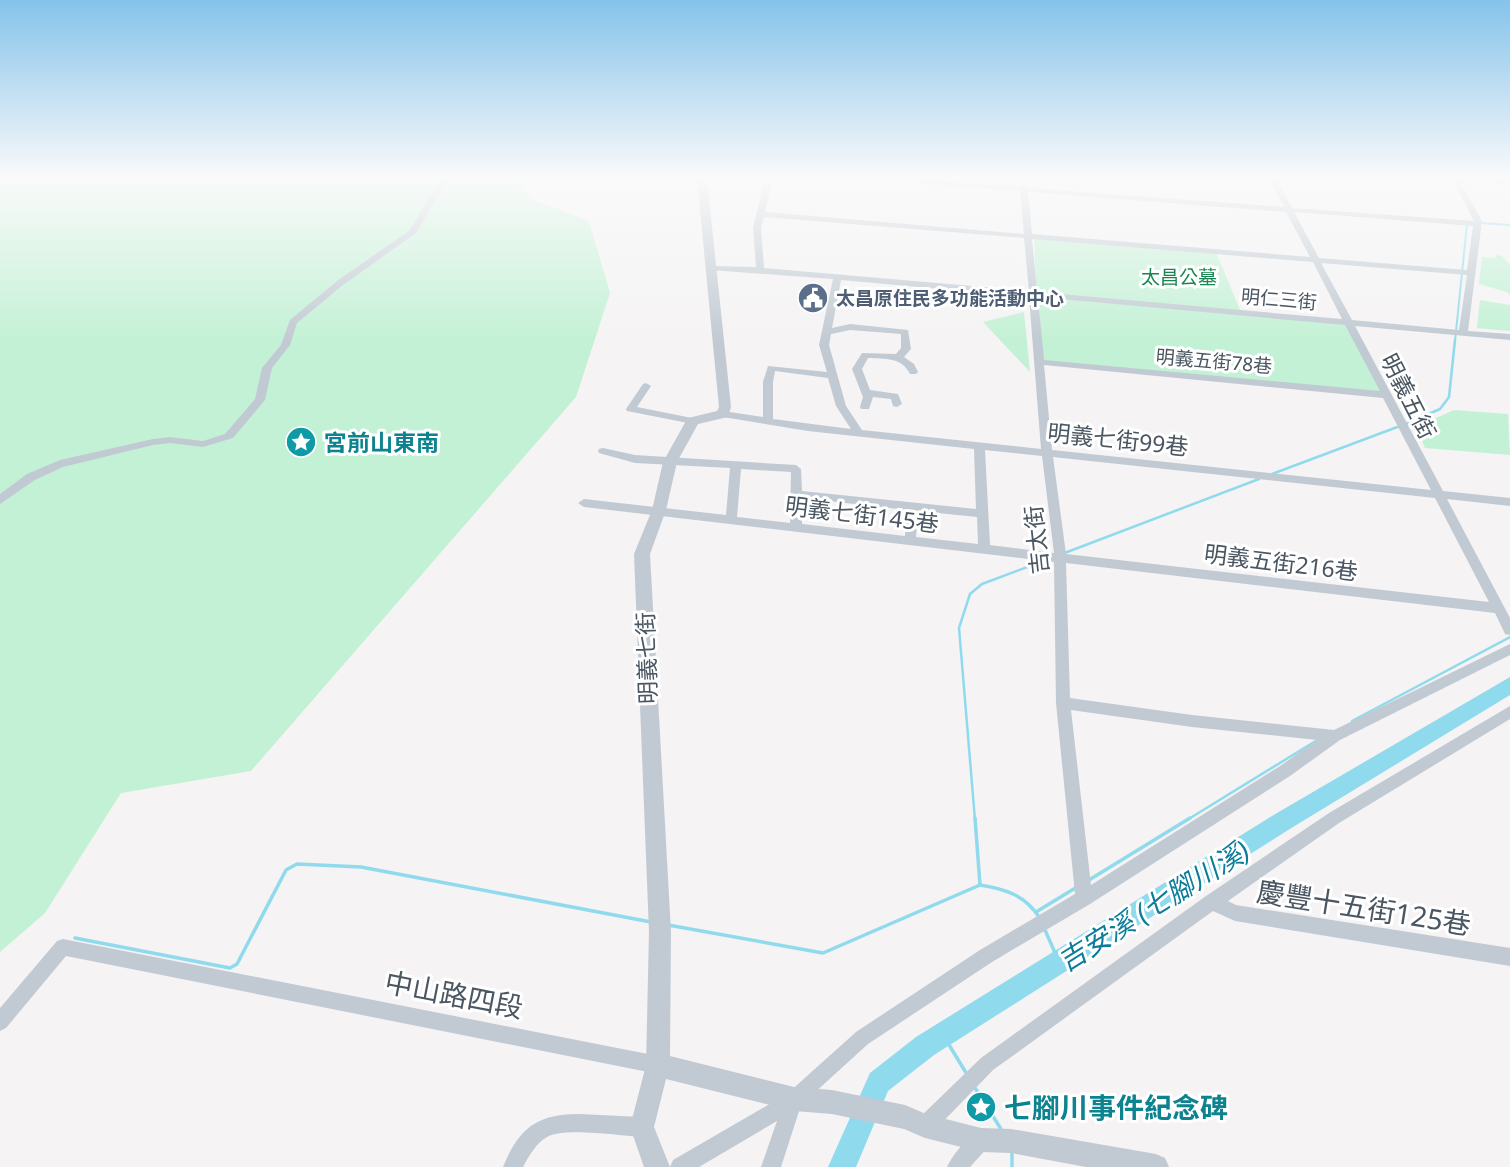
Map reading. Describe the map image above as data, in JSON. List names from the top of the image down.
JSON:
{
  "streets": {
    "street": [
      "明仁三街",
      "明義五街78巷",
      "明義五街",
      "明義七街99巷",
      "明義七街145巷",
      "吉太街",
      "明義五街216巷",
      "明義七街",
      "慶豐十五街125巷",
      "中山路四段"
    ]
  },
  "crossings": [
    ["明仁三街", "明義五街"],
    ["明仁三街", "吉太街"],
    ["明義五街78巷", "明義五街"],
    ["明義五街78巷", "吉太街"],
    ["明義五街", "明義七街99巷"],
    ["明義五街", "明義五街216巷"],
    ["明義七街99巷", "吉太街"],
    ["明義七街145巷", "吉太街"],
    ["明義七街145巷", "明義五街216巷"],
    ["明義七街145巷", "明義七街"],
    ["吉太街", "明義五街216巷"],
    ["明義七街", "中山路四段"]
  ],
  "water": ["吉安溪 (七腳川溪)"],
  "parks": ["太昌公墓"],
  "places": {
    "public building": ["太昌原住民多功能活動中心"],
    "place": ["宮前山東南", "七腳川事件紀念碑"]
  }
}
